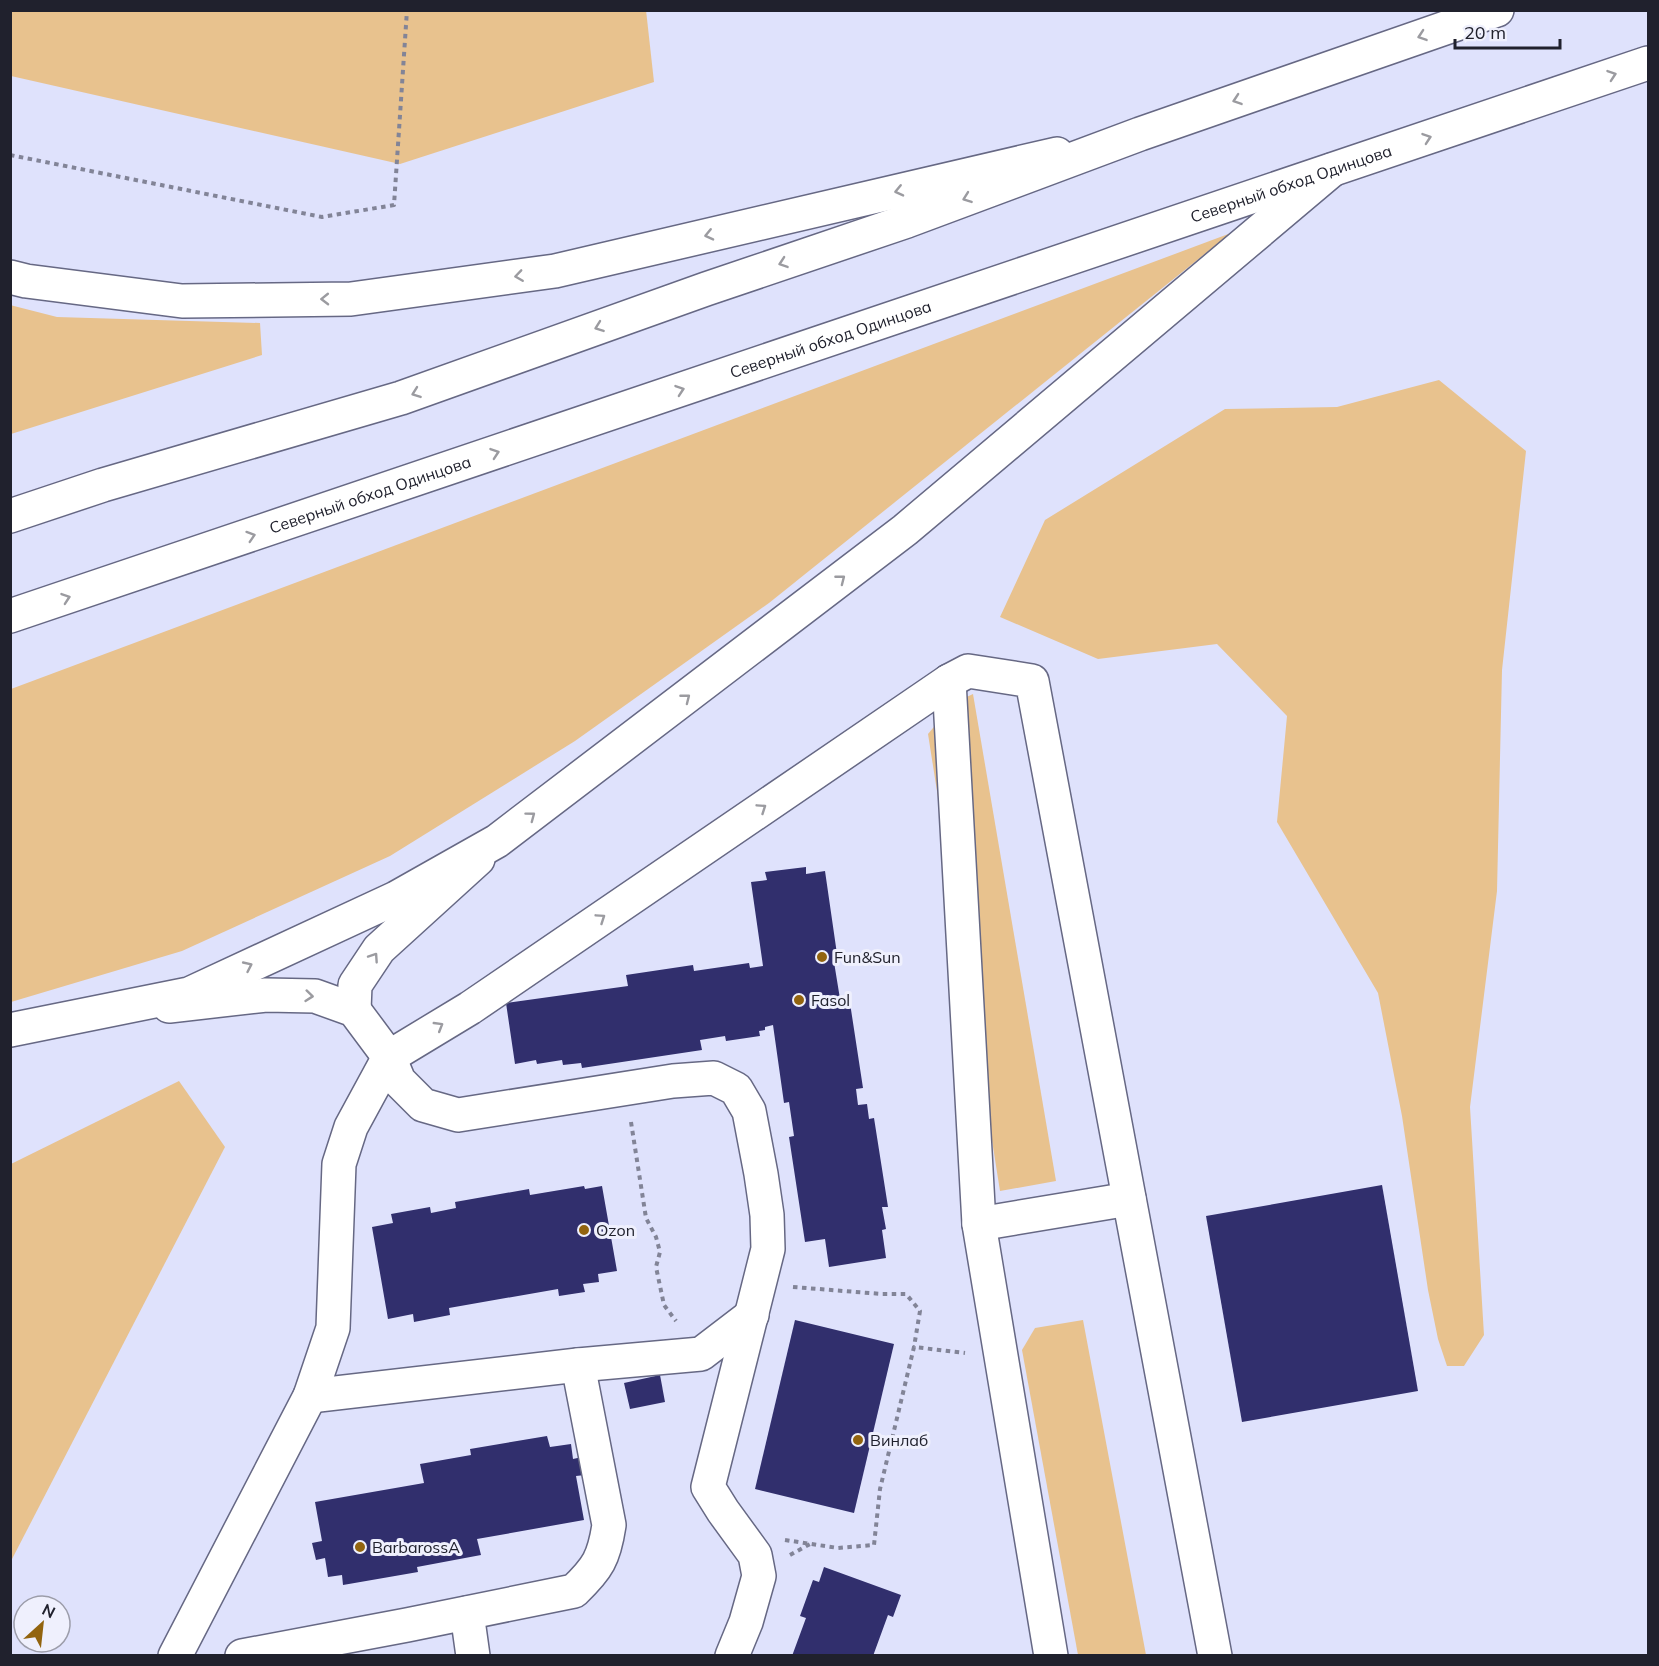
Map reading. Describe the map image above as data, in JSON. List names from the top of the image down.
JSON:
{
  "streets": {
    "main road": ["Северный обход Одинцова"]
  },
  "places": [
    "Fun&Sun",
    "Fasol",
    "Ozon",
    "Винлаб",
    "BarbarossA"
  ],
  "scale_bar": "20 m",
  "north": "top right"
}
